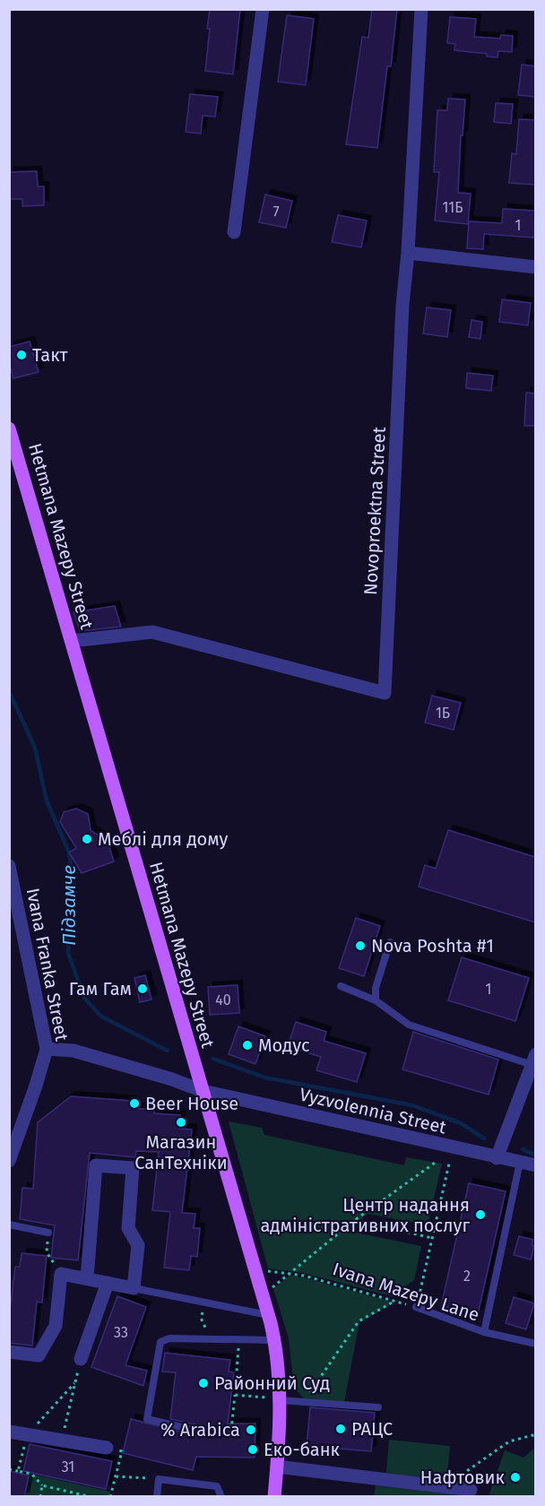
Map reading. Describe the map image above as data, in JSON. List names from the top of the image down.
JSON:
{
  "streets": {
    "main road": ["Hetmana Mazepy Street"],
    "street": ["Novoproektna Street", "Ivana Franka Street", "Vyzvolennia Street"],
    "lane": ["Ivana Mazepy Lane"]
  },
  "crossings": [
    ["Novoproektna Street", "Hetmana Mazepy Street"],
    ["Hetmana Mazepy Street", "Vyzvolennia Street"],
    ["Ivana Franka Street", "Vyzvolennia Street"]
  ],
  "water": ["Підзамче"],
  "places": [
    "Такт",
    "Меблі для дому",
    "Nova Poshta #1",
    "Гам Гам",
    "Модус",
    "Beer House",
    "Магазин СанТехніки",
    "Центр надання адміністративних послуг",
    "Районний Суд",
    "РАЦС",
    "% Arabica",
    "Еко-банк",
    "Нафтовик"
  ],
  "house_numbers": [
    "11Б",
    "7",
    "1",
    "1Б",
    "1",
    "40",
    "2",
    "33",
    "31"
  ]
}
